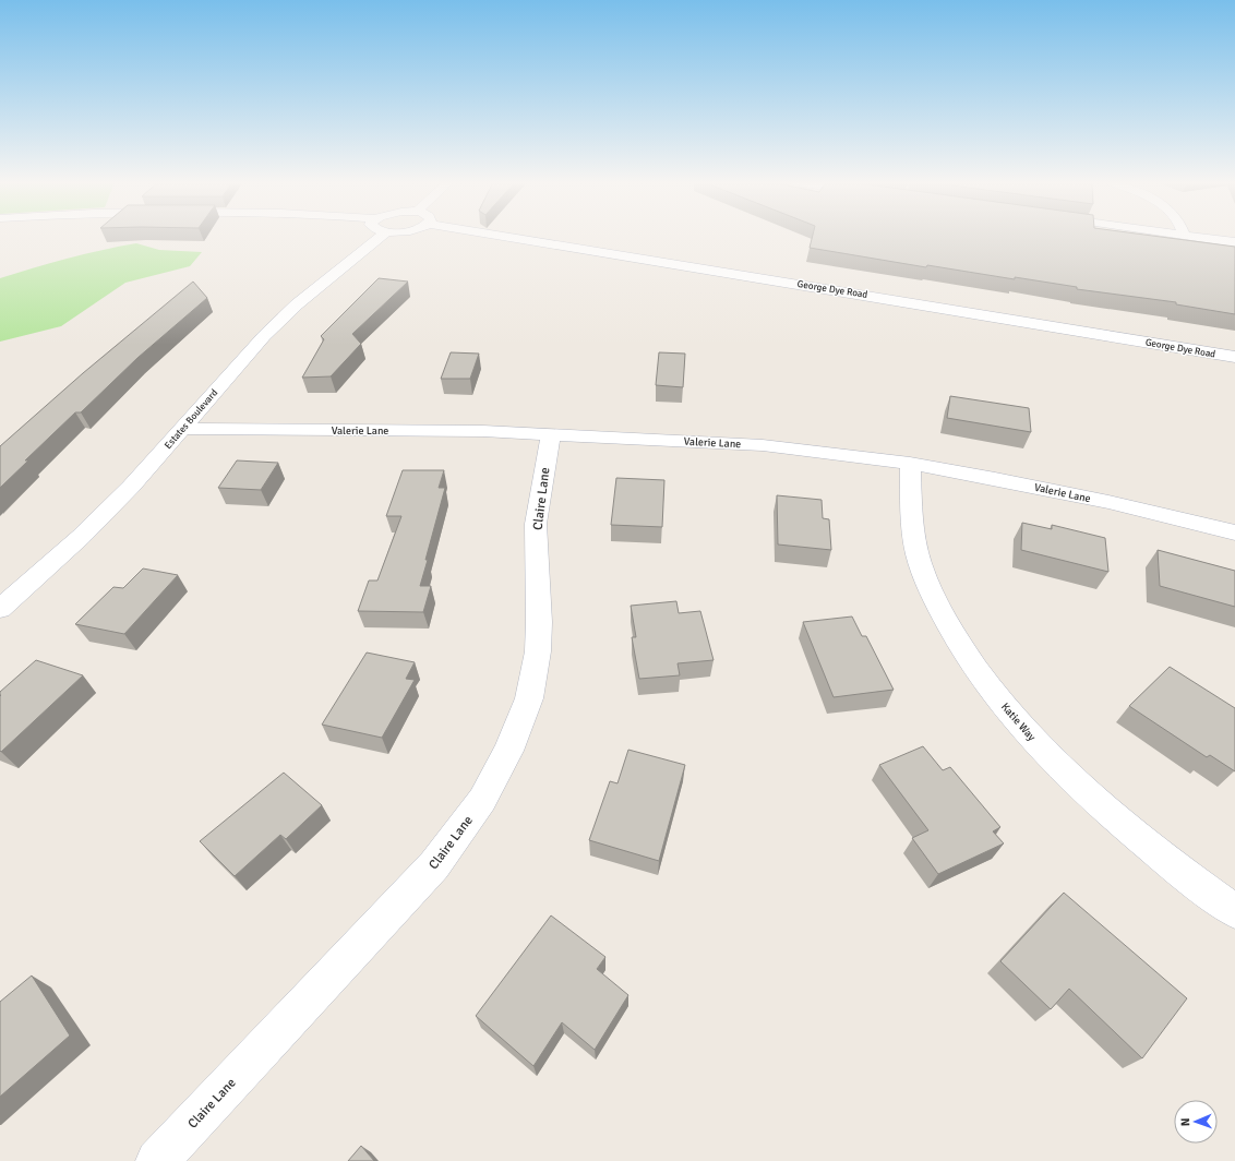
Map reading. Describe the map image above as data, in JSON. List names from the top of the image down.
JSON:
{
  "streets": {
    "street": [
      "George Dye Road",
      "Estates Boulevard",
      "Valerie Lane",
      "Claire Lane",
      "Katie Way"
    ]
  },
  "crossings": [
    ["Estates Boulevard", "Valerie Lane"],
    ["Valerie Lane", "Claire Lane"],
    ["Valerie Lane", "Katie Way"]
  ],
  "north": "left"
}
